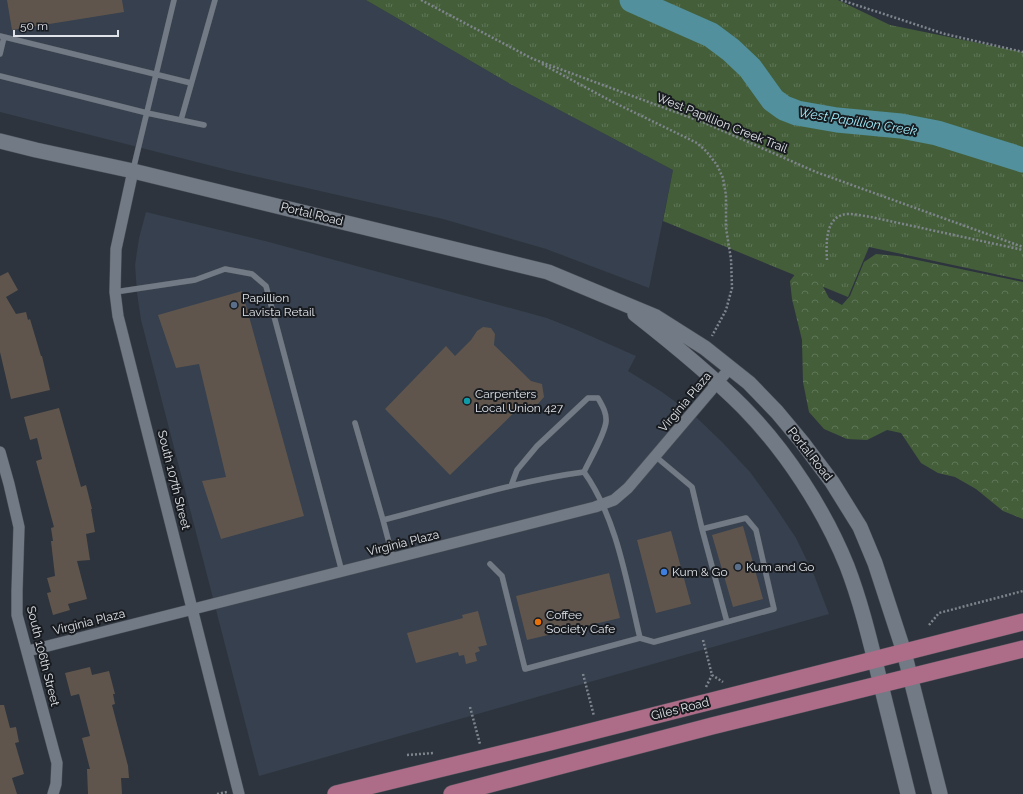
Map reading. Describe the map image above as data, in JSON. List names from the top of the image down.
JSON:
{
  "streets": {
    "main road": ["Portal Road", "Giles Road"],
    "street": ["Virginia Plaza", "South 107th Street", "South 106th Street"],
    "path": ["West Papillion Creek Trail"]
  },
  "crossings": [
    ["Portal Road", "Virginia Plaza"],
    ["Portal Road", "South 107th Street"],
    ["Portal Road", "Giles Road"],
    ["Virginia Plaza", "South 107th Street"],
    ["Virginia Plaza", "South 106th Street"]
  ],
  "water": ["West Papillion Creek"],
  "places": [
    "Papillion Lavista Retail",
    "Carpenters Local Union 427",
    "Kum and Go",
    "Kum & Go",
    "Coffee Society Cafe"
  ],
  "scale_bar": "50 m"
}
